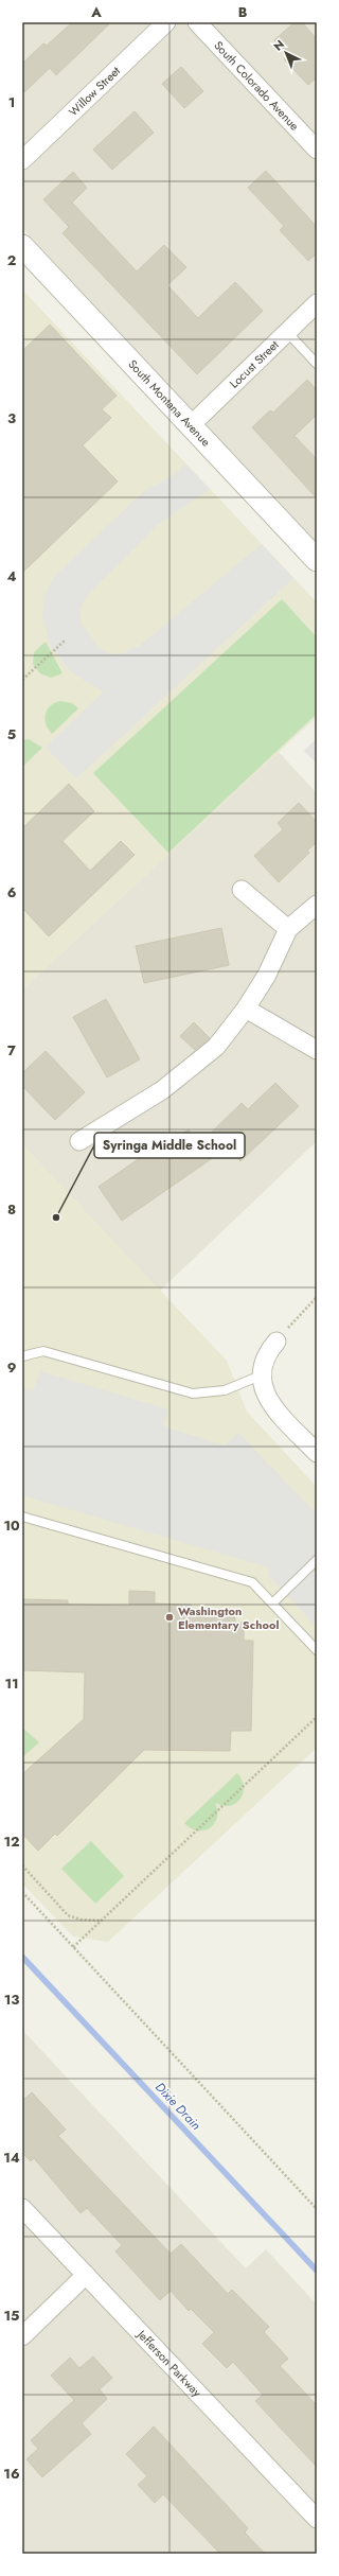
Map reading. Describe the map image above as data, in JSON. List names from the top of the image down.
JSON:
{
  "streets": {
    "street": [
      "South Colorado Avenue",
      "Willow Street",
      "Locust Street",
      "South Montana Avenue",
      "Jefferson Parkway"
    ]
  },
  "crossings": [
    ["Locust Street", "South Montana Avenue"]
  ],
  "water": ["Dixie Drain"],
  "places": ["Syringa Middle School", "Washington Elementary School"],
  "north": "top left",
  "grid": {
    "columns": ["A", "B"],
    "rows": [
      "1",
      "2",
      "3",
      "4",
      "5",
      "6",
      "7",
      "8",
      "9",
      "10",
      "11",
      "12",
      "13",
      "14",
      "15",
      "16"
    ]
  }
}
